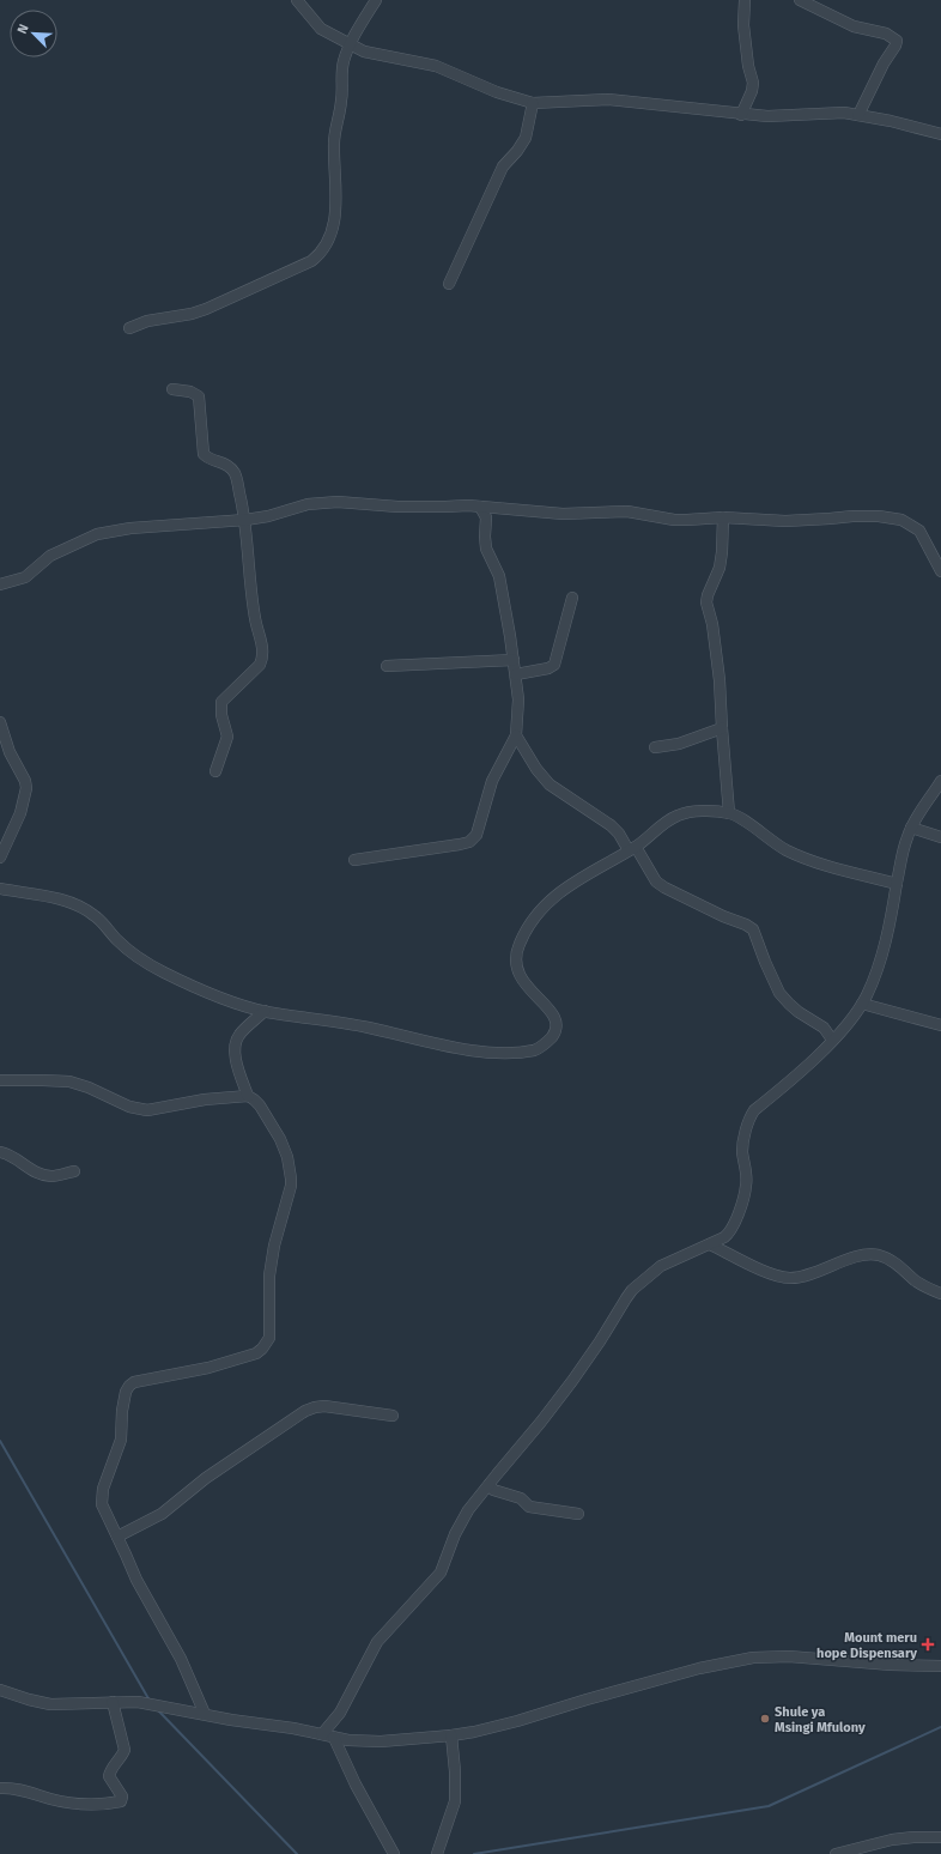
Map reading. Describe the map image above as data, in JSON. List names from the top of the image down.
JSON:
{
  "places": {
    "health": ["Mount meru hope Dispensary"],
    "other": ["Shule ya Msingi Mfulony"]
  },
  "north": "top left"
}
